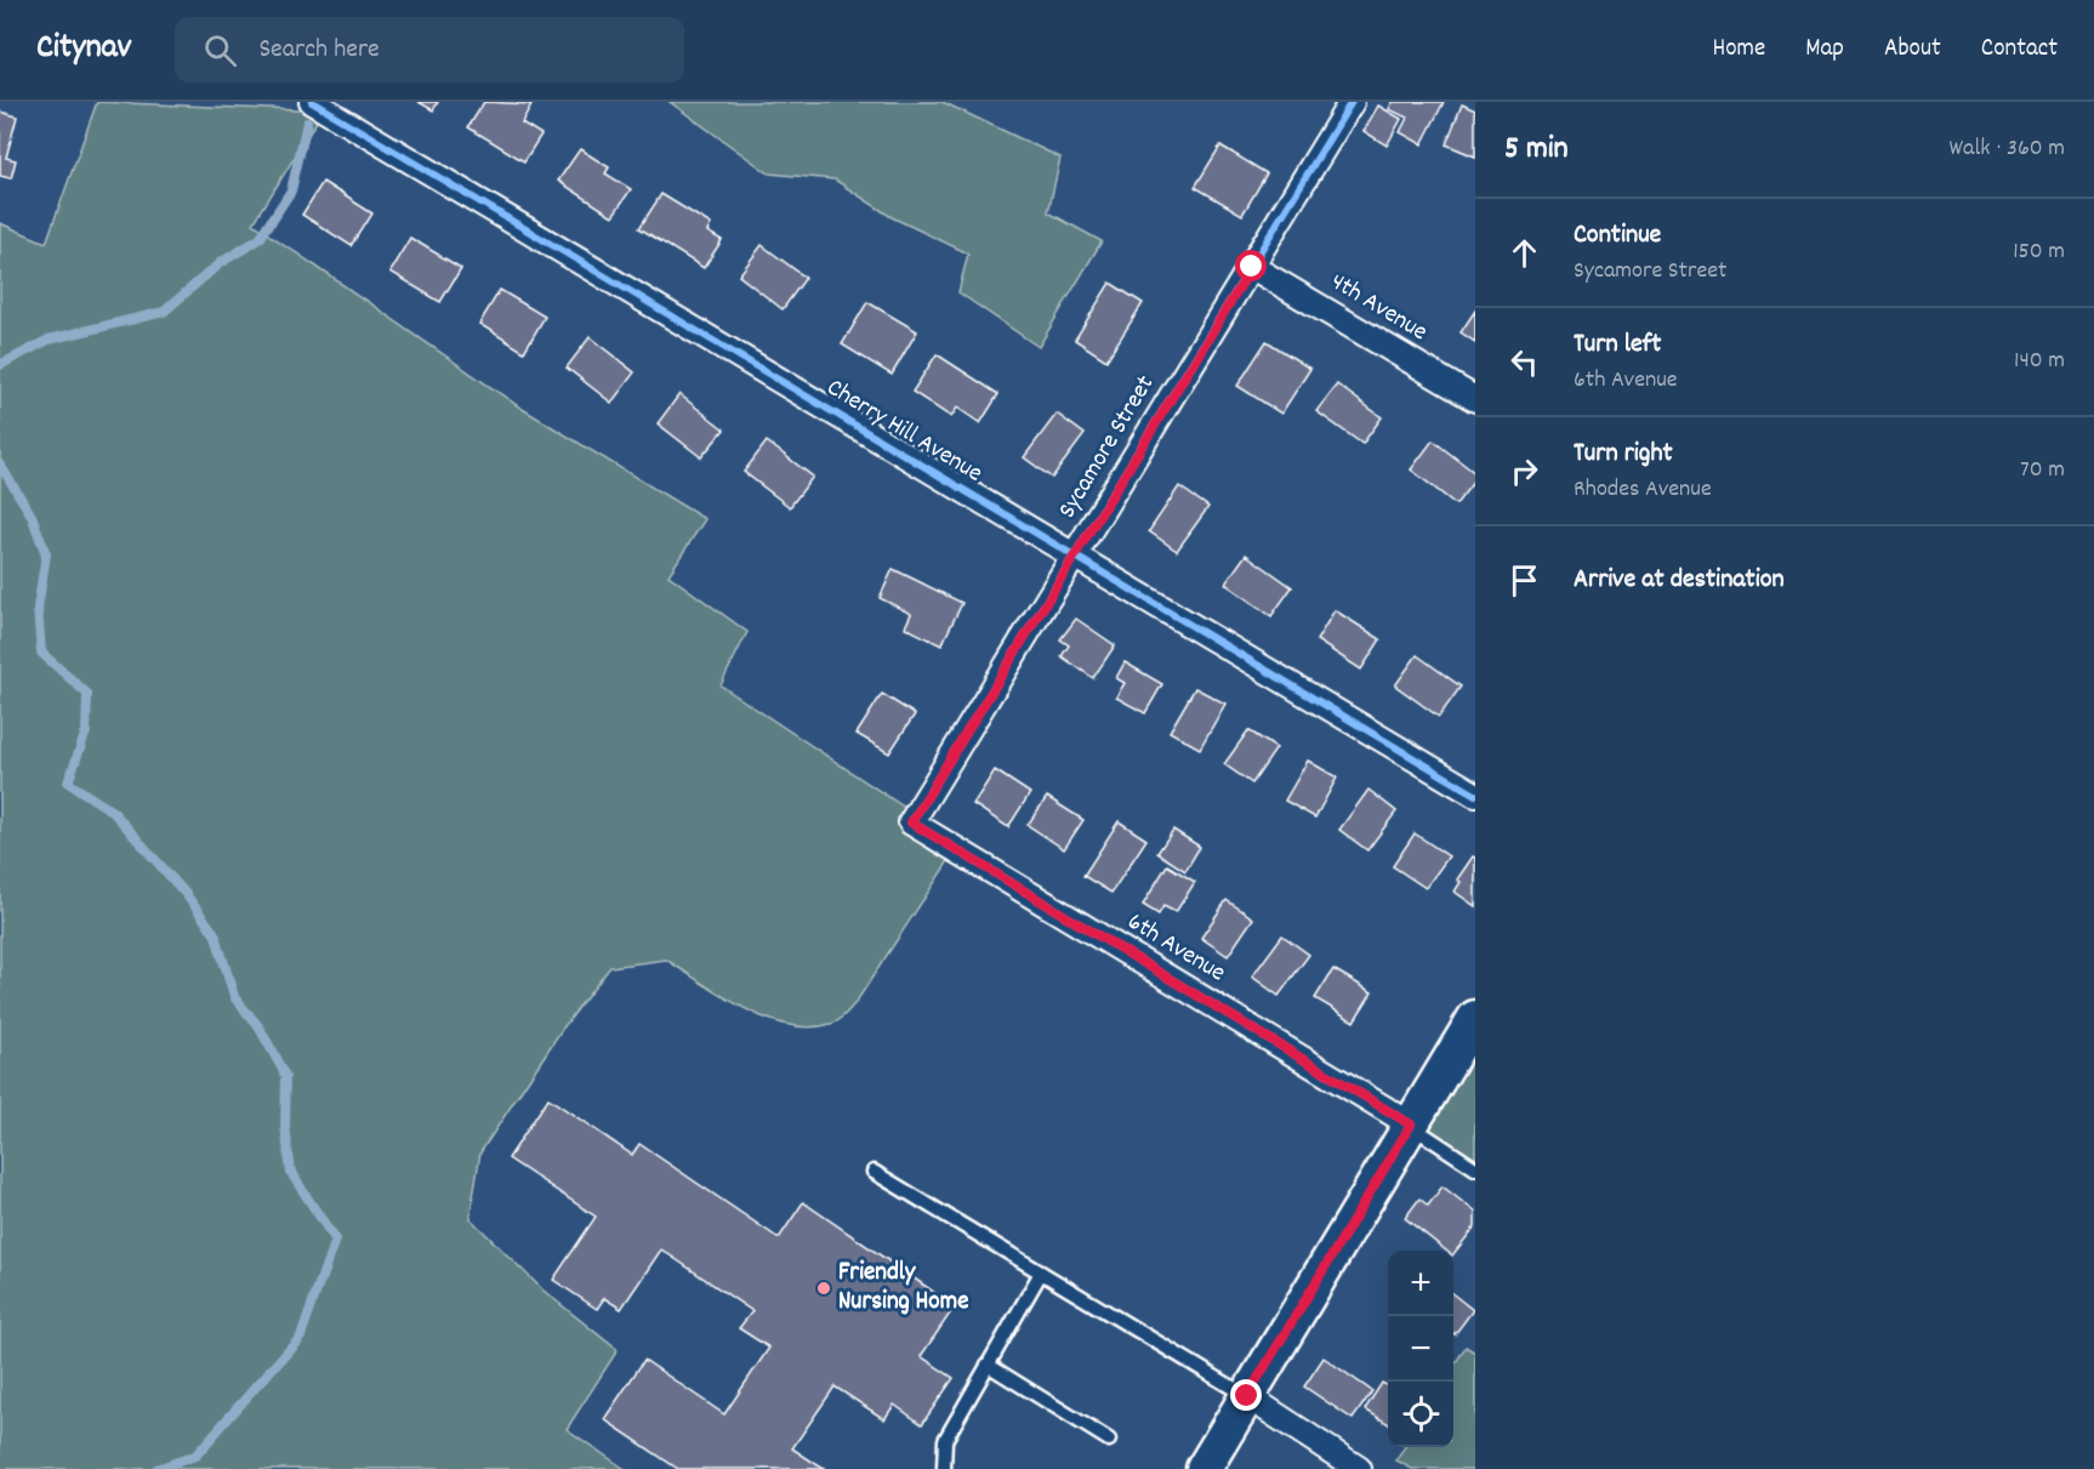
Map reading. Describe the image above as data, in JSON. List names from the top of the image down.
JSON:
{
  "streets": {
    "street": [
      "4th Avenue",
      "Cherry Hill Avenue",
      "Sycamore Street",
      "6th Avenue"
    ]
  },
  "crossings": [
    ["4th Avenue", "Sycamore Street"],
    ["Cherry Hill Avenue", "Sycamore Street"],
    ["Sycamore Street", "6th Avenue"]
  ],
  "places": ["Friendly Nursing Home"],
  "page": {
    "header": "Citynav",
    "search": "Search here",
    "nav": [
      "Home",
      "Map",
      "About",
      "Contact"
    ],
    "heading": ["5 min", "Walk · 360 m"],
    "list": [
      ["Continue", "Sycamore Street", "150 m"],
      ["Turn left", "6th Avenue", "140 m"],
      ["Turn right", "Rhodes Avenue", "70 m"],
      "Arrive at destination"
    ],
    "map_buttons": ["+", "−"]
  }
}
